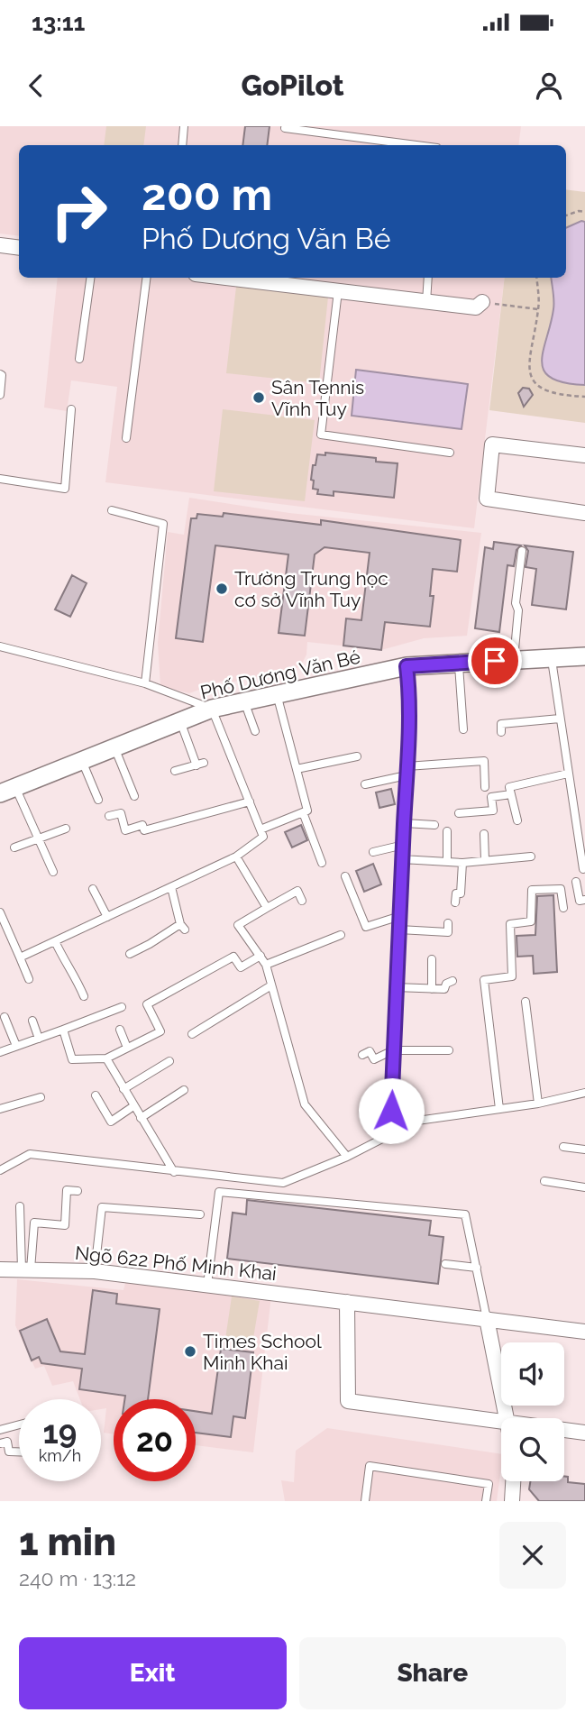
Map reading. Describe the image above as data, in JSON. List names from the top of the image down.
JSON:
{
  "streets": {
    "street": ["Phố Dương Văn Bé", "Ngõ 622 Phố Minh Khai"]
  },
  "places": ["Sân Tennis Vĩnh Tuy", "Trường Trung học cơ sở Vĩnh Tuy", "Times School Minh Khai"],
  "page": {
    "status": "13:11",
    "header": "GoPilot",
    "turn": ["200 m", "Phố Dương Văn Bé"],
    "speed": "19 km/h",
    "limit": "20",
    "heading": ["1 min", "240 m · 13:12"],
    "buttons": ["Exit", "Share"]
  }
}
